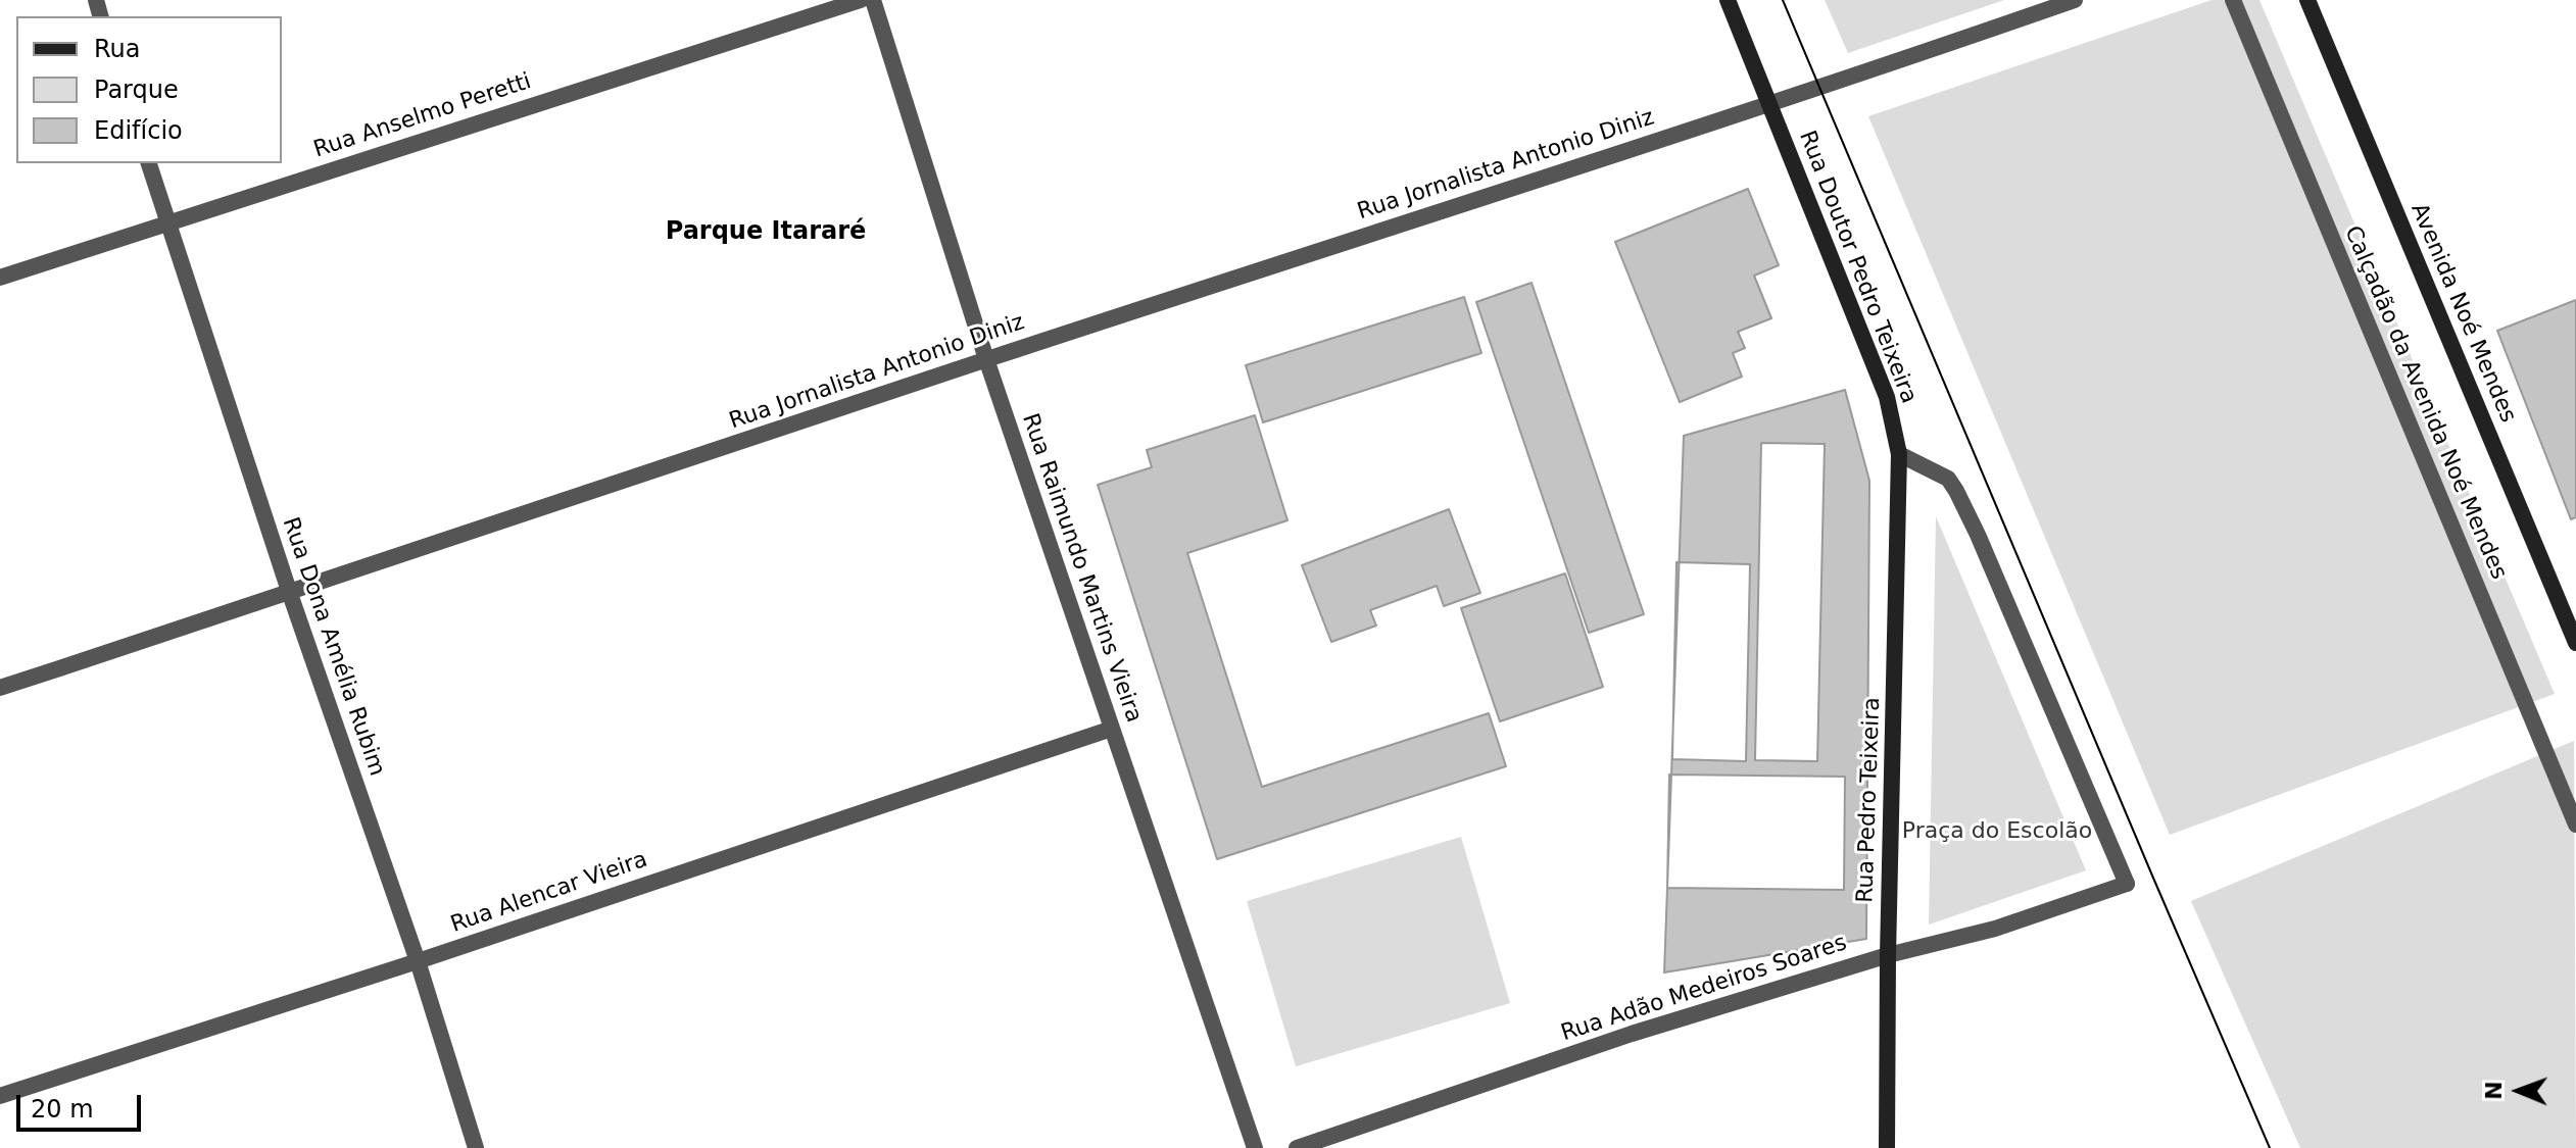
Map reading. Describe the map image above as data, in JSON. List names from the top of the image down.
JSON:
{
  "streets": {
    "main road": ["Rua Doutor Pedro Teixeira", "Avenida Noé Mendes", "Rua Pedro Teixeira"],
    "street": [
      "Rua Anselmo Peretti",
      "Rua Jornalista Antonio Diniz",
      "Calçadão da Avenida Noé Mendes",
      "Rua Raimundo Martins Vieira",
      "Rua Dona Amélia Rubim",
      "Rua Alencar Vieira",
      "Rua Adão Medeiros Soares"
    ]
  },
  "crossings": [
    ["Rua Anselmo Peretti", "Rua Dona Amélia Rubim"],
    ["Rua Jornalista Antonio Diniz", "Rua Doutor Pedro Teixeira"],
    ["Rua Jornalista Antonio Diniz", "Rua Raimundo Martins Vieira"],
    ["Rua Jornalista Antonio Diniz", "Rua Dona Amélia Rubim"],
    ["Rua Doutor Pedro Teixeira", "Rua Pedro Teixeira"],
    ["Rua Doutor Pedro Teixeira", "Rua Adão Medeiros Soares"],
    ["Rua Raimundo Martins Vieira", "Rua Alencar Vieira"],
    ["Rua Dona Amélia Rubim", "Rua Alencar Vieira"],
    ["Rua Pedro Teixeira", "Rua Adão Medeiros Soares"]
  ],
  "districts": ["Parque Itararé"],
  "parks": ["Praça do Escolão"],
  "legend": ["Rua", "Parque", "Edifício"],
  "scale_bar": "20 m",
  "north": "left"
}
